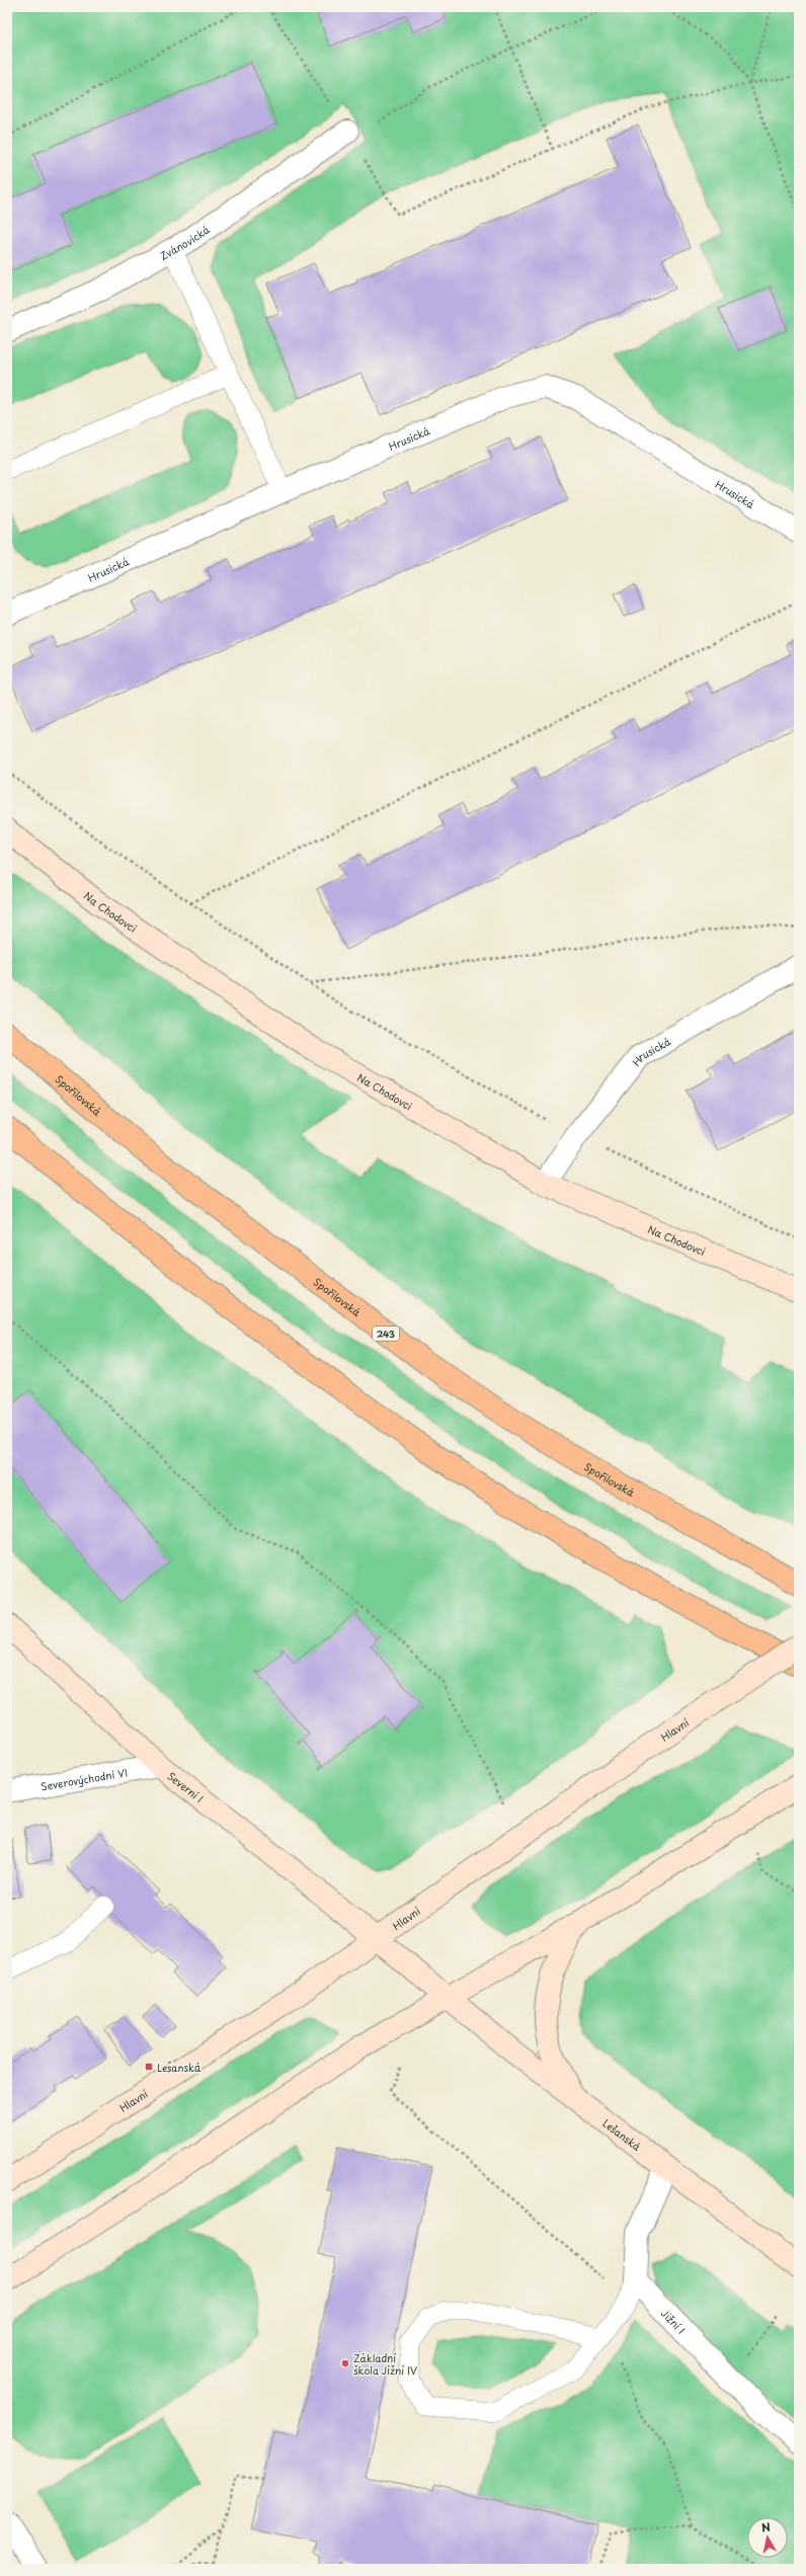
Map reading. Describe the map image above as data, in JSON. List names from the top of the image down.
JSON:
{
  "streets": {
    "highway": ["Spořilovská", "243"],
    "street": [
      "Zvánovická",
      "Hrusická",
      "Na Chodovci",
      "Hlavní",
      "Severovýchodní VI",
      "Severní I",
      "Lešanská",
      "Jižní I"
    ]
  },
  "crossings": [
    ["Hrusická", "Na Chodovci"],
    ["Hlavní", "Severní I"],
    ["Severovýchodní VI", "Severní I"],
    ["Severní I", "Lešanská"]
  ],
  "places": {
    "transit": ["Lešanská"],
    "other": ["Základní škola Jižní IV"]
  },
  "north": "top"
}
